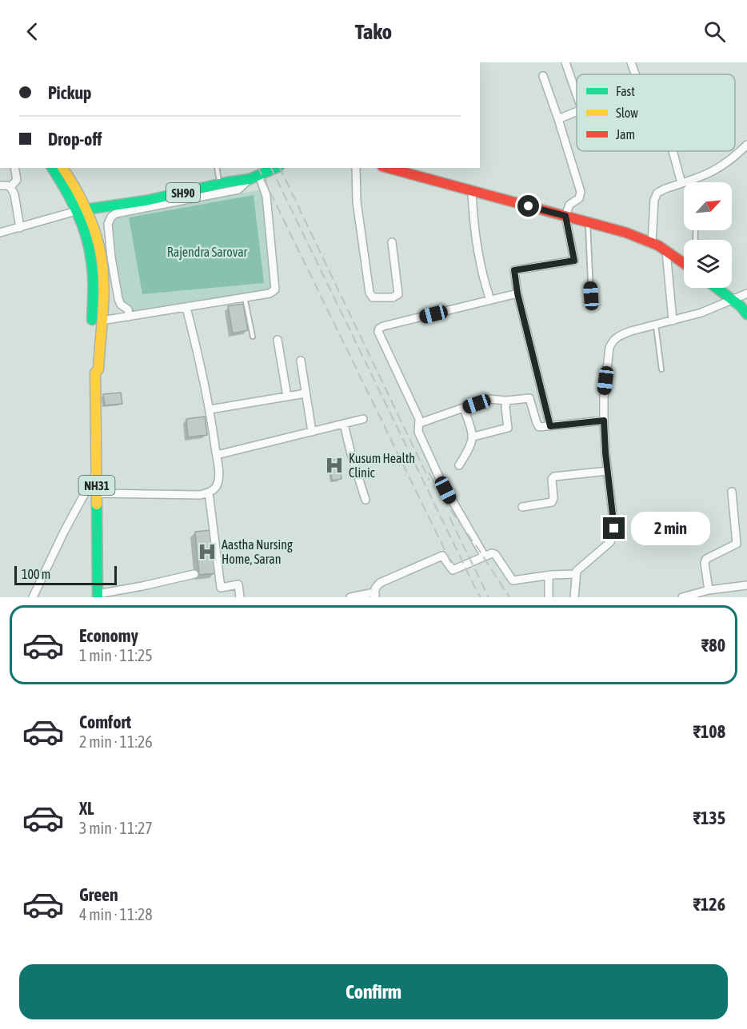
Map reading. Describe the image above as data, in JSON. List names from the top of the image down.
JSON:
{
  "streets": {
    "main road": ["SH90", "NH31"]
  },
  "crossings": [
    ["SH90", "NH31"]
  ],
  "parks": ["Rajendra Sarovar"],
  "places": {
    "hospital": ["Kusum Health Clinic", "Aastha Nursing Home, Saran"]
  },
  "legend": ["Fast", "Slow", "Jam"],
  "scale_bar": "100 m",
  "north": "top right",
  "page": {
    "header": "Tako",
    "banner": ["Pickup", "Drop-off"],
    "bubble": "2 min",
    "scale": "100 m",
    "list": [
      {
        "name": "Economy",
        "note": "1 min · 11:25",
        "value": "₹80"
      },
      {
        "name": "Comfort",
        "note": "2 min · 11:26",
        "value": "₹108"
      },
      {
        "name": "XL",
        "note": "3 min · 11:27",
        "value": "₹135"
      },
      {
        "name": "Green",
        "note": "4 min · 11:28",
        "value": "₹126"
      }
    ],
    "buttons": "Confirm"
  }
}
